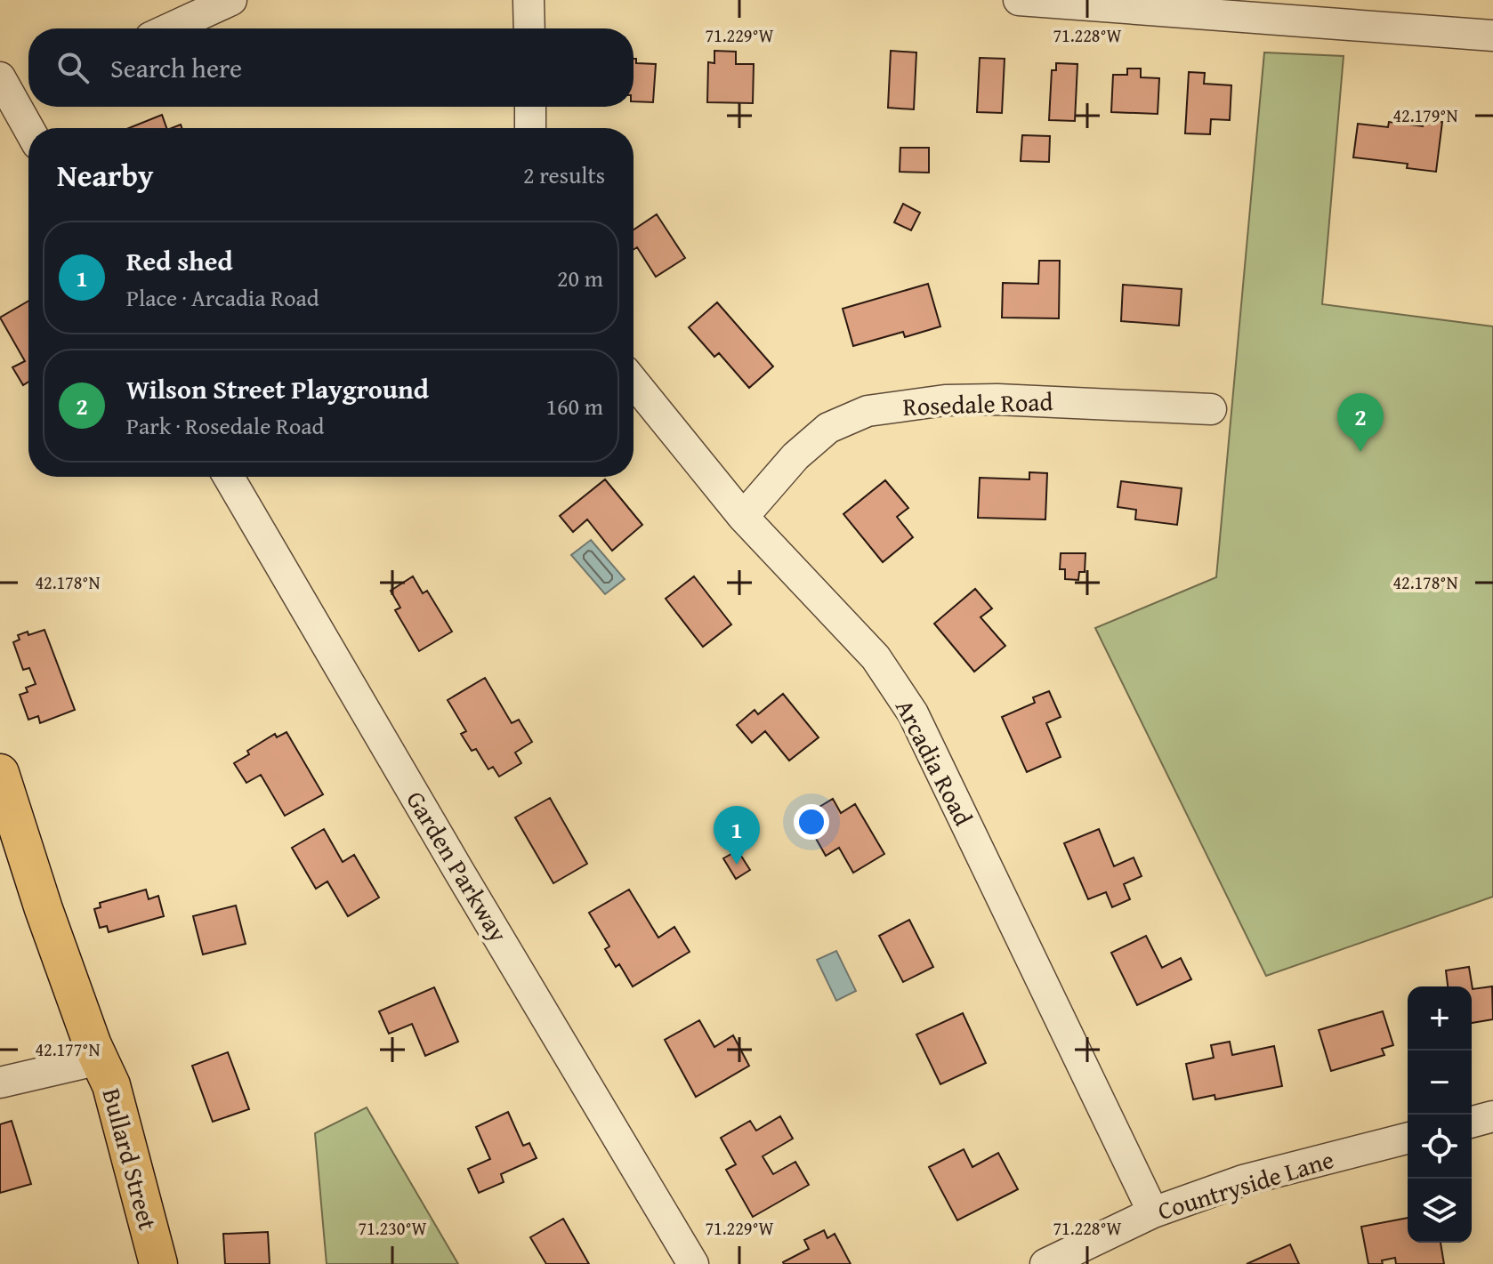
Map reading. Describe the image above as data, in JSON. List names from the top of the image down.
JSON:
{
  "streets": {
    "main road": ["Bullard Street"],
    "street": [
      "Rosedale Road",
      "Arcadia Road",
      "Garden Parkway",
      "Countryside Lane"
    ]
  },
  "crossings": [
    ["Rosedale Road", "Arcadia Road"],
    ["Arcadia Road", "Countryside Lane"]
  ],
  "page": {
    "search": "Search here",
    "heading": ["Nearby", "2 results"],
    "list": [
      {
        "mark": "1",
        "name": "Red shed",
        "note": "Place · Arcadia Road",
        "value": "20 m"
      },
      {
        "mark": "2",
        "name": "Wilson Street Playground",
        "note": "Park · Rosedale Road",
        "value": "160 m"
      }
    ],
    "pins": ["2", "1"],
    "map_buttons": ["+", "−"]
  },
  "coordinates": [
    "71.229°W",
    "71.228°W",
    "42.179°N",
    "42.178°N",
    "42.177°N",
    "71.230°W"
  ]
}
